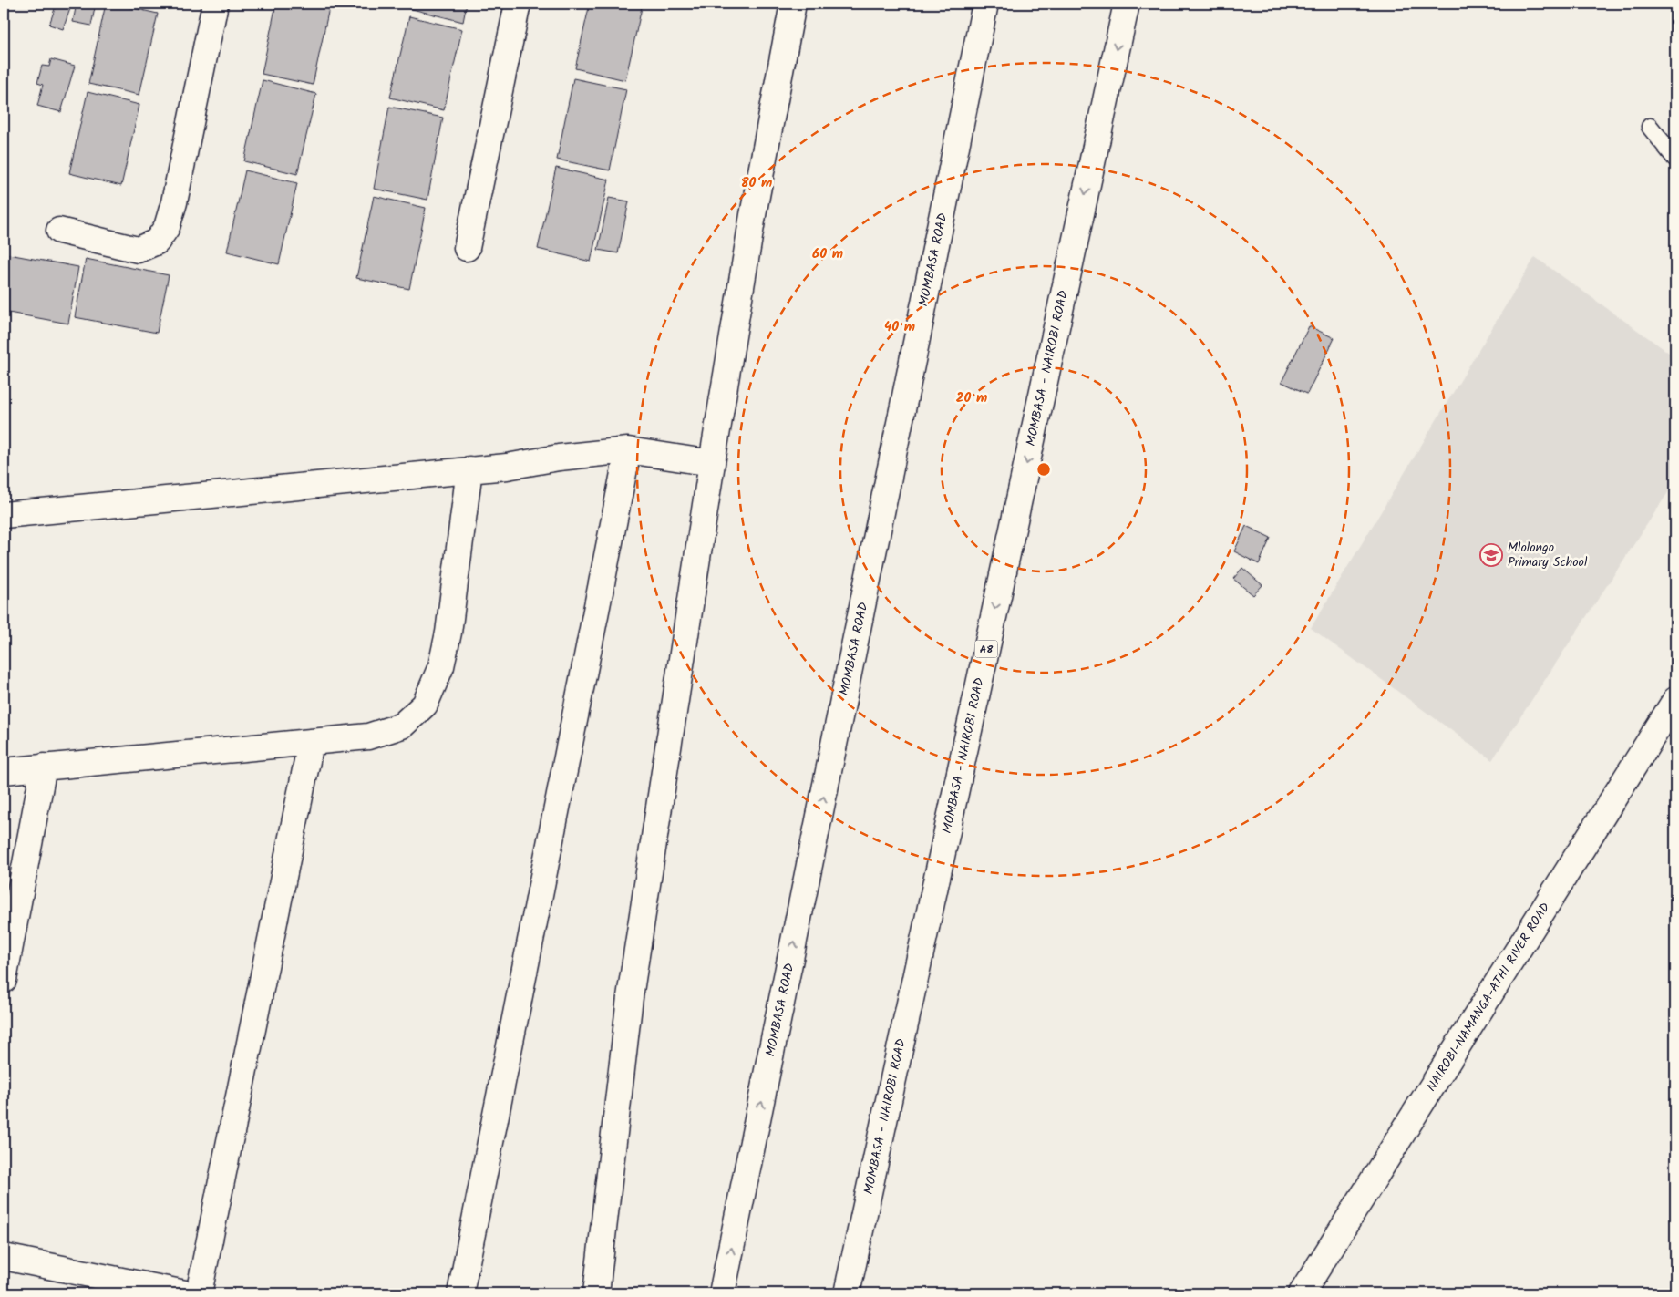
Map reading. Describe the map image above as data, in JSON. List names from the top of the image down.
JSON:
{
  "streets": {
    "main road": [
      "MOMBASA ROAD",
      "MOMBASA - NAIROBI ROAD",
      "A8",
      "NAIROBI-NAMANGA-ATHI RIVER ROAD"
    ]
  },
  "one_way": ["MOMBASA - NAIROBI ROAD"],
  "places": {
    "school or university": ["Mlolongo Primary School"]
  },
  "rings": [
    "80 m",
    "60 m",
    "40 m",
    "20 m"
  ]
}
